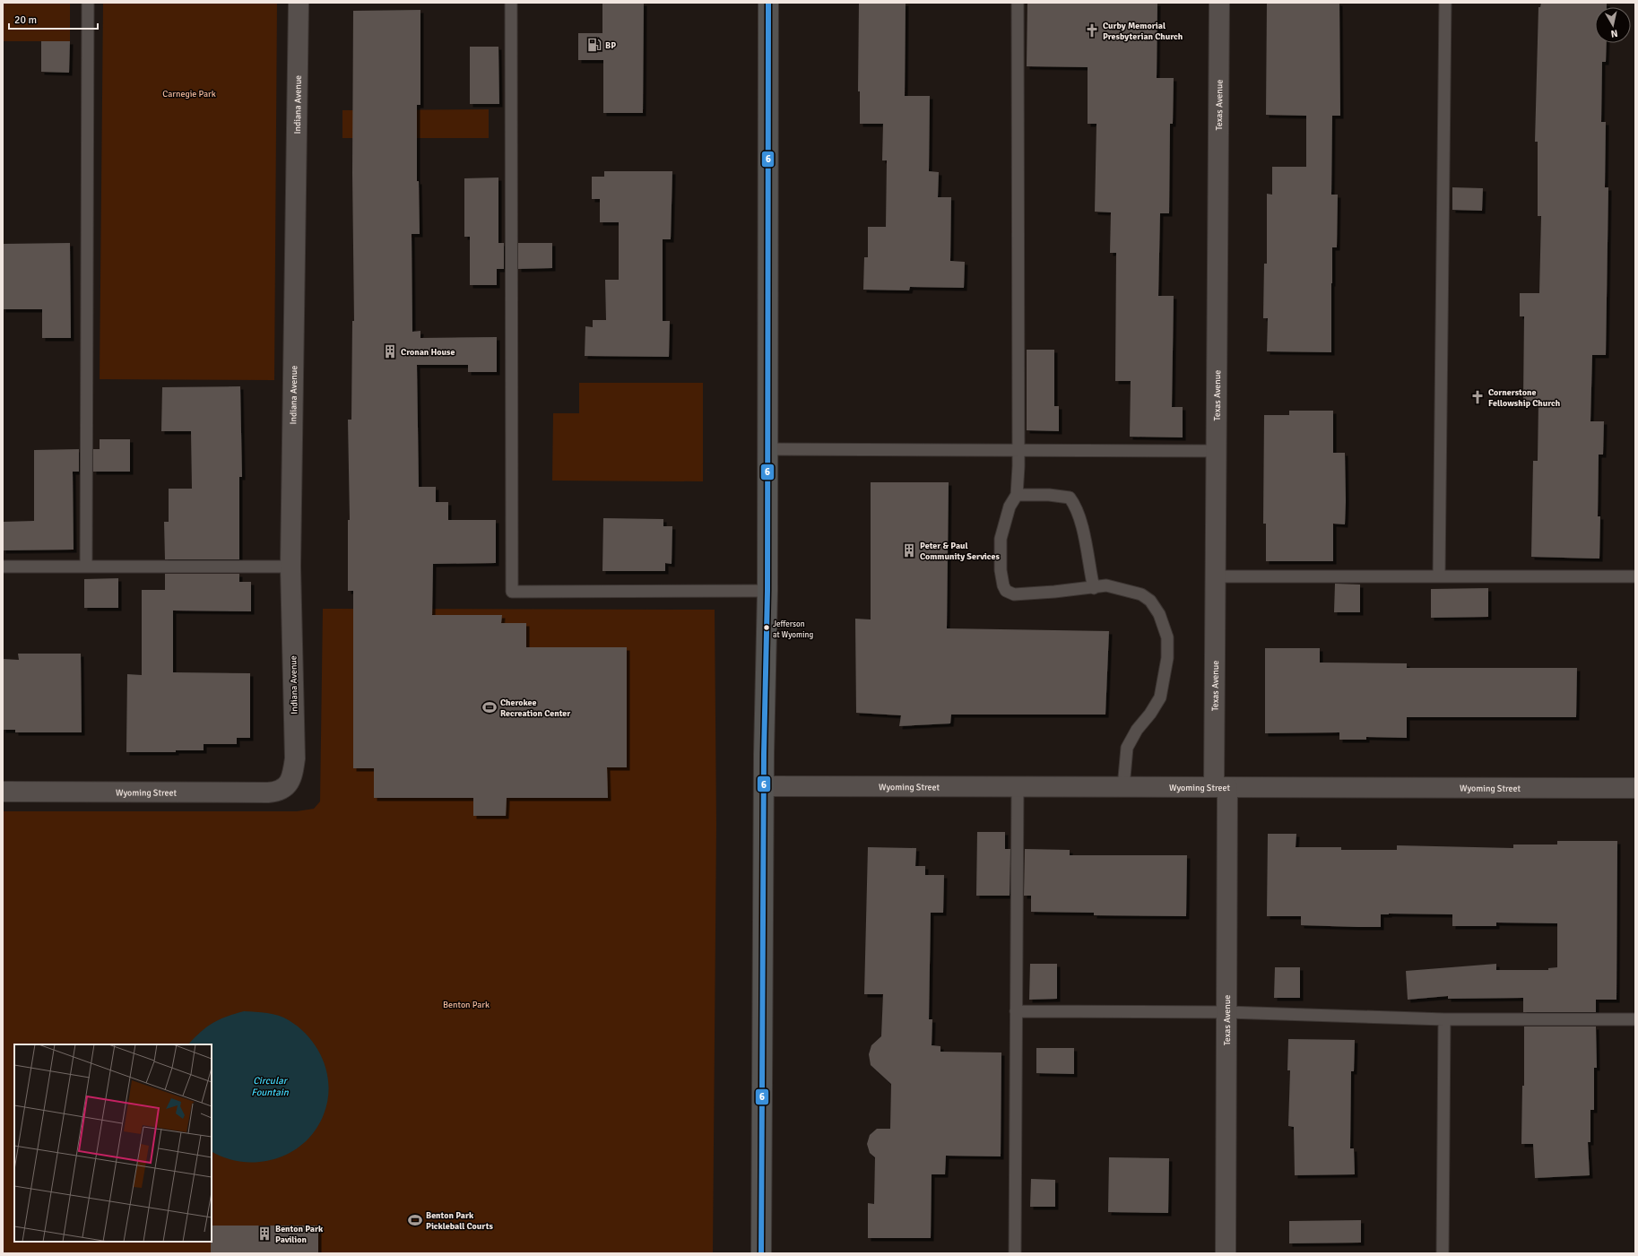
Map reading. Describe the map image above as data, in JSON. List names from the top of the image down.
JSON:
{
  "streets": {
    "street": ["Indiana Avenue", "Texas Avenue", "Wyoming Street"]
  },
  "crossings": [
    ["Indiana Avenue", "Wyoming Street"],
    ["Texas Avenue", "Wyoming Street"]
  ],
  "water": ["Circular Fountain"],
  "parks": ["Carnegie Park", "Benton Park"],
  "places": {
    "church": ["Curby Memorial Presbyterian Church", "Cornerstone Fellowship Church"],
    "fuel station": ["BP"],
    "building": ["Cronan House", "Peter & Paul Community Services", "Benton Park Pavilion"],
    "other": ["Jefferson at Wyoming"],
    "sports": ["Cherokee Recreation Center", "Benton Park Pickleball Courts"]
  },
  "lines": ["transit line 6"],
  "scale_bar": "20 m",
  "north": "bottom"
}
